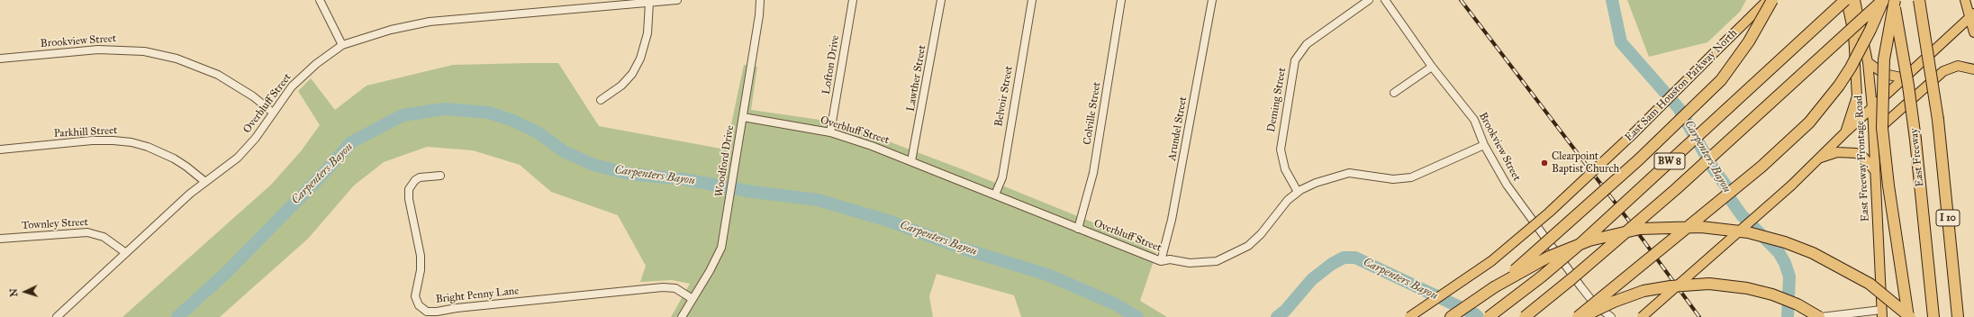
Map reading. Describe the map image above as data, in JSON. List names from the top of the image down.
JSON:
{
  "streets": {
    "highway": ["East Freeway", "BW 8", "I 10"],
    "main road": ["East Sam Houston Parkway North", "East Freeway Frontage Road"],
    "street": [
      "Brookview Street",
      "Lofton Drive",
      "Lawther Street",
      "Belvoir Street",
      "Deming Street",
      "Overbluff Street",
      "Colville Street",
      "Arundel Street",
      "Parkhill Street",
      "Woodford Drive",
      "Townley Street",
      "Bright Penny Lane"
    ]
  },
  "crossings": [
    ["Brookview Street", "Overbluff Street"],
    ["Lofton Drive", "Overbluff Street"],
    ["Lawther Street", "Overbluff Street"],
    ["Belvoir Street", "Overbluff Street"],
    ["Deming Street", "Overbluff Street"],
    ["Overbluff Street", "Colville Street"],
    ["Overbluff Street", "Arundel Street"],
    ["Overbluff Street", "Parkhill Street"],
    ["Overbluff Street", "Woodford Drive"],
    ["Overbluff Street", "Townley Street"],
    ["Woodford Drive", "Bright Penny Lane"]
  ],
  "water": ["Carpenters Bayou"],
  "places": ["Clearpoint Baptist Church"],
  "north": "left"
}
